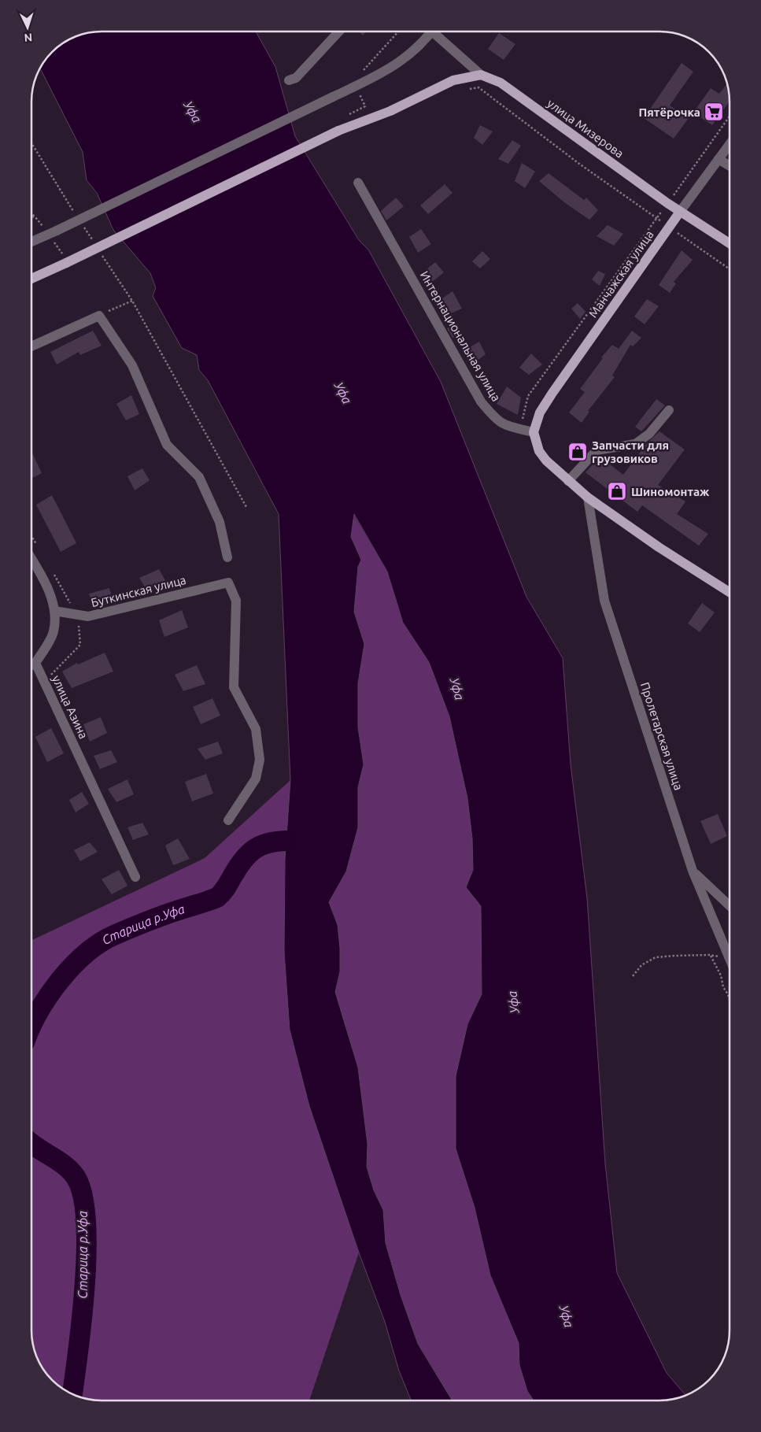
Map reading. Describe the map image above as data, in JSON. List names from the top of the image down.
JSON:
{
  "streets": {
    "main road": ["улица Мизерова", "Манчажская улица"],
    "street": [
      "Интернациональная улица",
      "Буткинская улица",
      "улица Азина",
      "Пролетарская улица"
    ]
  },
  "crossings": [
    ["улица Мизерова", "Манчажская улица"],
    ["Манчажская улица", "Интернациональная улица"]
  ],
  "water": ["Уфа", "Старица р.Уфа"],
  "places": {
    "supermarket": ["Пятёрочка"],
    "shop": ["Запчасти для грузовиков", "Шиномонтаж"]
  },
  "north": "bottom"
}
